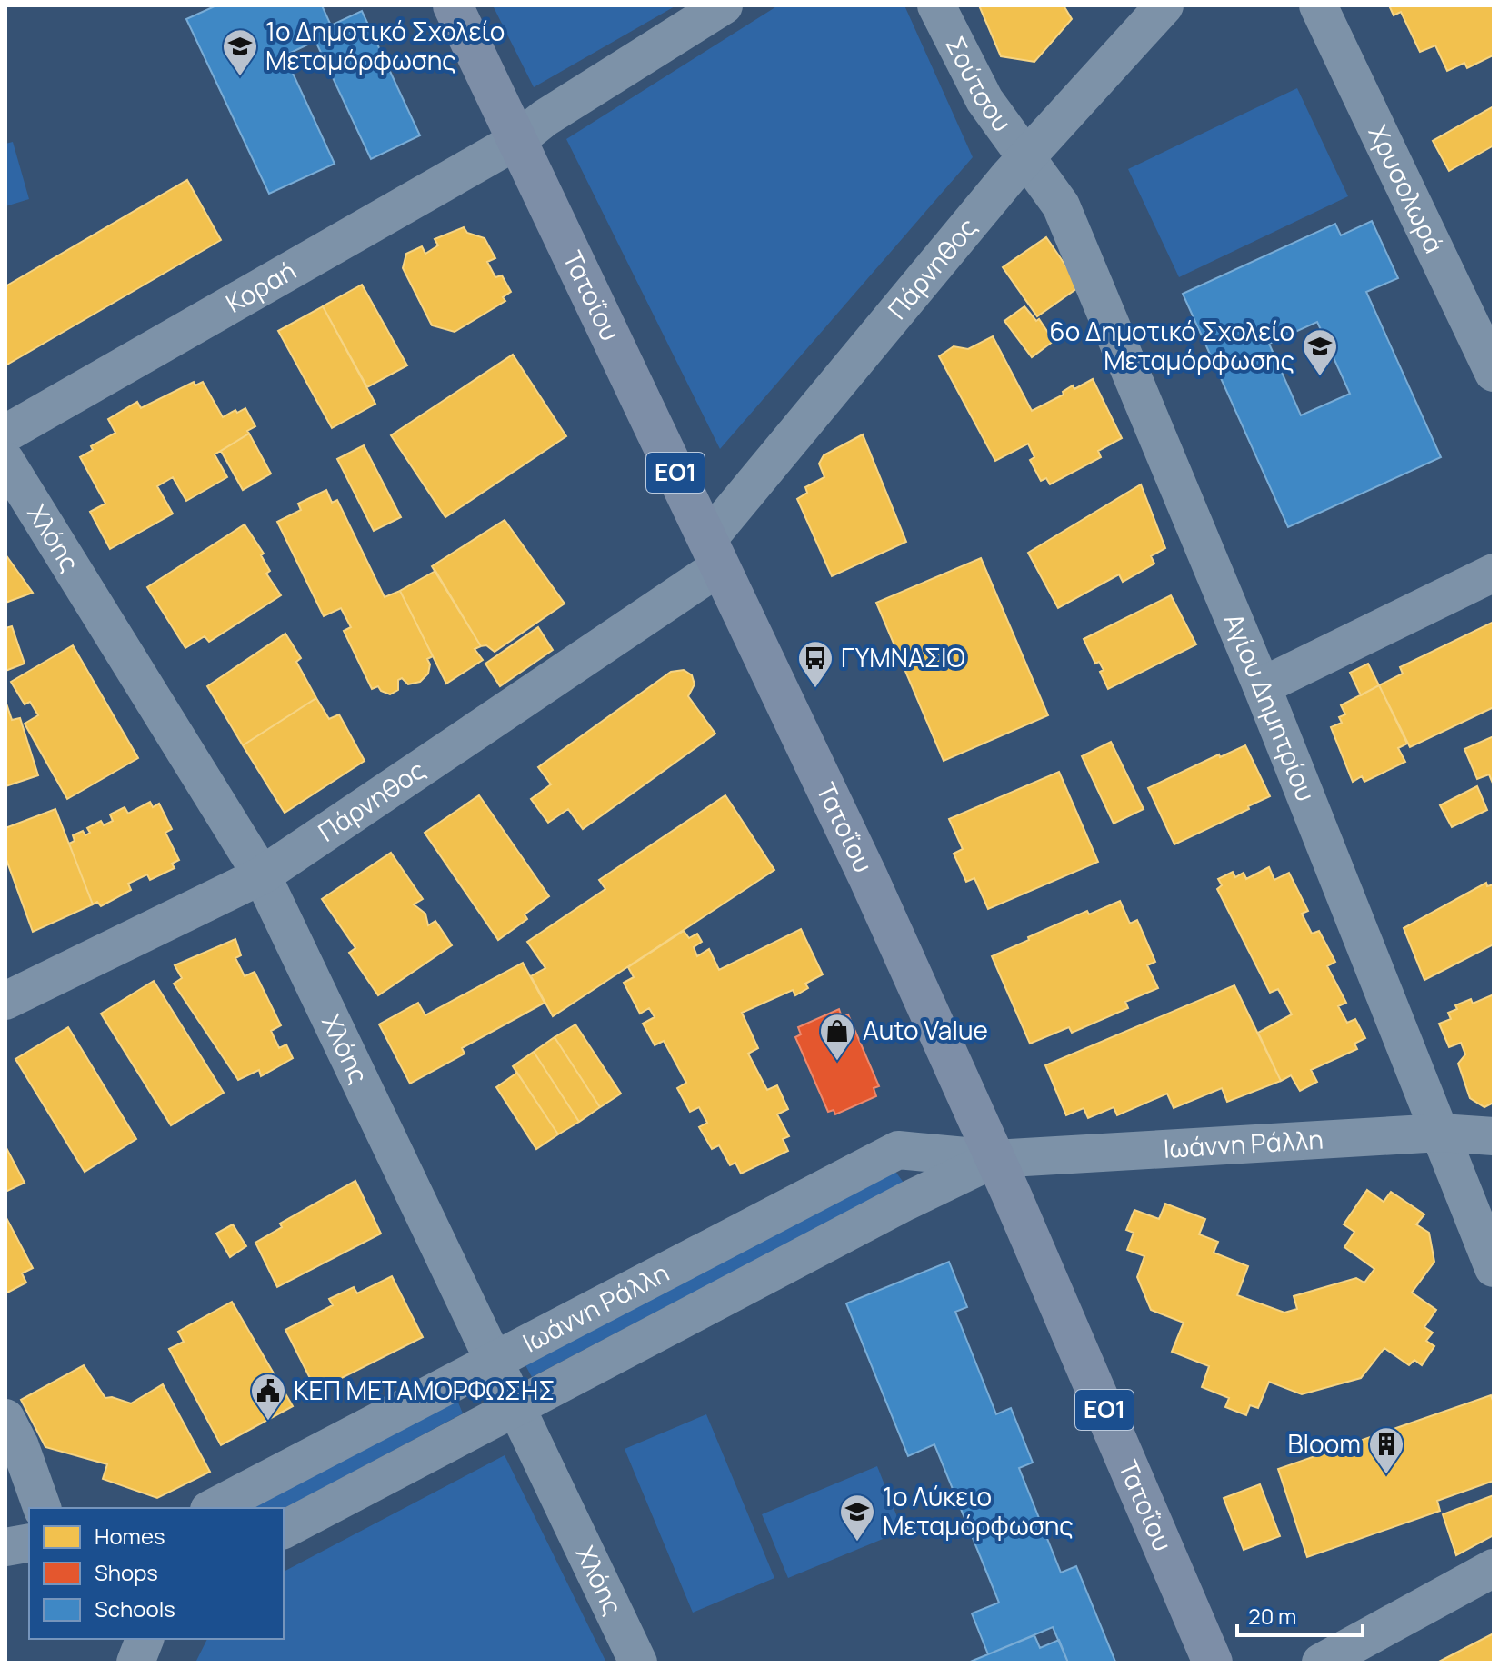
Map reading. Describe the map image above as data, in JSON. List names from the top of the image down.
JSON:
{
  "streets": {
    "main road": ["Τατοΐου", "ΕΟ1"],
    "street": [
      "Σούτσου",
      "Χρυσολωρά",
      "Πάρνηθος",
      "Κοραή",
      "Χλόης",
      "Αγίου Δημητρίου",
      "Ιωάννη Ράλλη"
    ]
  },
  "crossings": [
    ["Σούτσου", "Πάρνηθος"],
    ["Σούτσου", "Αγίου Δημητρίου"],
    ["Πάρνηθος", "Τατοΐου"],
    ["Πάρνηθος", "Χλόης"],
    ["Πάρνηθος", "Αγίου Δημητρίου"],
    ["Κοραή", "Τατοΐου"],
    ["Τατοΐου", "Ιωάννη Ράλλη"],
    ["Χλόης", "Ιωάννη Ράλλη"],
    ["Αγίου Δημητρίου", "Ιωάννη Ράλλη"]
  ],
  "places": {
    "school or university": ["1ο Δημοτικό Σχολείο Μεταμόρφωσης", "6ο Δημοτικό Σχολείο Μεταμόρφωσης", "1ο Λύκειο Μεταμόρφωσης"],
    "bus stop": ["ΓΥΜΝΑΣΙΟ"],
    "shop": ["Auto Value"],
    "public building": ["ΚΕΠ ΜΕΤΑΜΟΡΦΩΣΗΣ"],
    "building": ["Bloom"]
  },
  "legend": ["Homes", "Shops", "Schools"],
  "scale_bar": "20 m"
}
